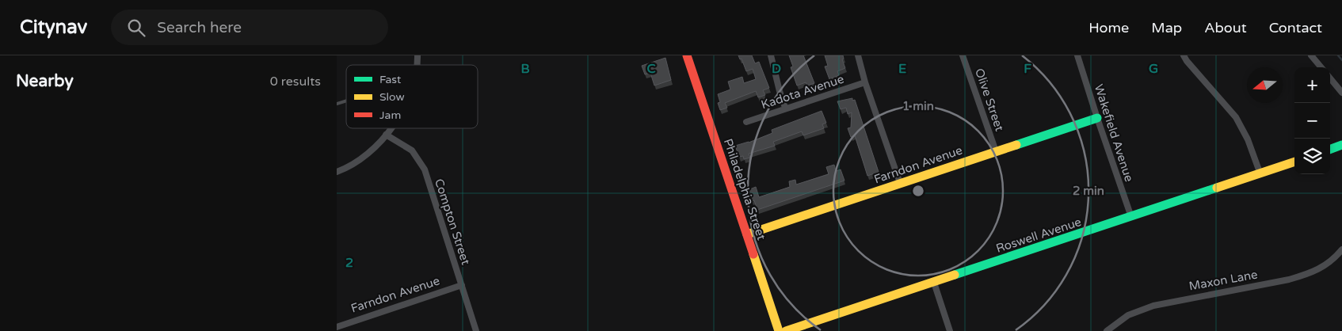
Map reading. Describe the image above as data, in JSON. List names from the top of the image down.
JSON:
{
  "streets": {
    "street": [
      "Kadota Avenue",
      "Olive Street",
      "Wakefield Avenue",
      "Farndon Avenue",
      "Philadelphia Street",
      "Compton Street",
      "Roswell Avenue",
      "Maxon Lane"
    ]
  },
  "crossings": [
    ["Olive Street", "Farndon Avenue"],
    ["Wakefield Avenue", "Farndon Avenue"],
    ["Wakefield Avenue", "Roswell Avenue"],
    ["Farndon Avenue", "Philadelphia Street"],
    ["Farndon Avenue", "Compton Street"]
  ],
  "legend": ["Fast", "Slow", "Jam"],
  "north": "left",
  "page": {
    "header": "Citynav",
    "search": "Search here",
    "nav": [
      "Home",
      "Map",
      "About",
      "Contact"
    ],
    "heading": ["Nearby", "0 results"],
    "map_buttons": ["+", "−"]
  },
  "grid": {
    "columns": [
      "B",
      "C",
      "D",
      "E",
      "F",
      "G"
    ],
    "rows": ["2"]
  },
  "rings": ["1 min", "2 min"]
}
